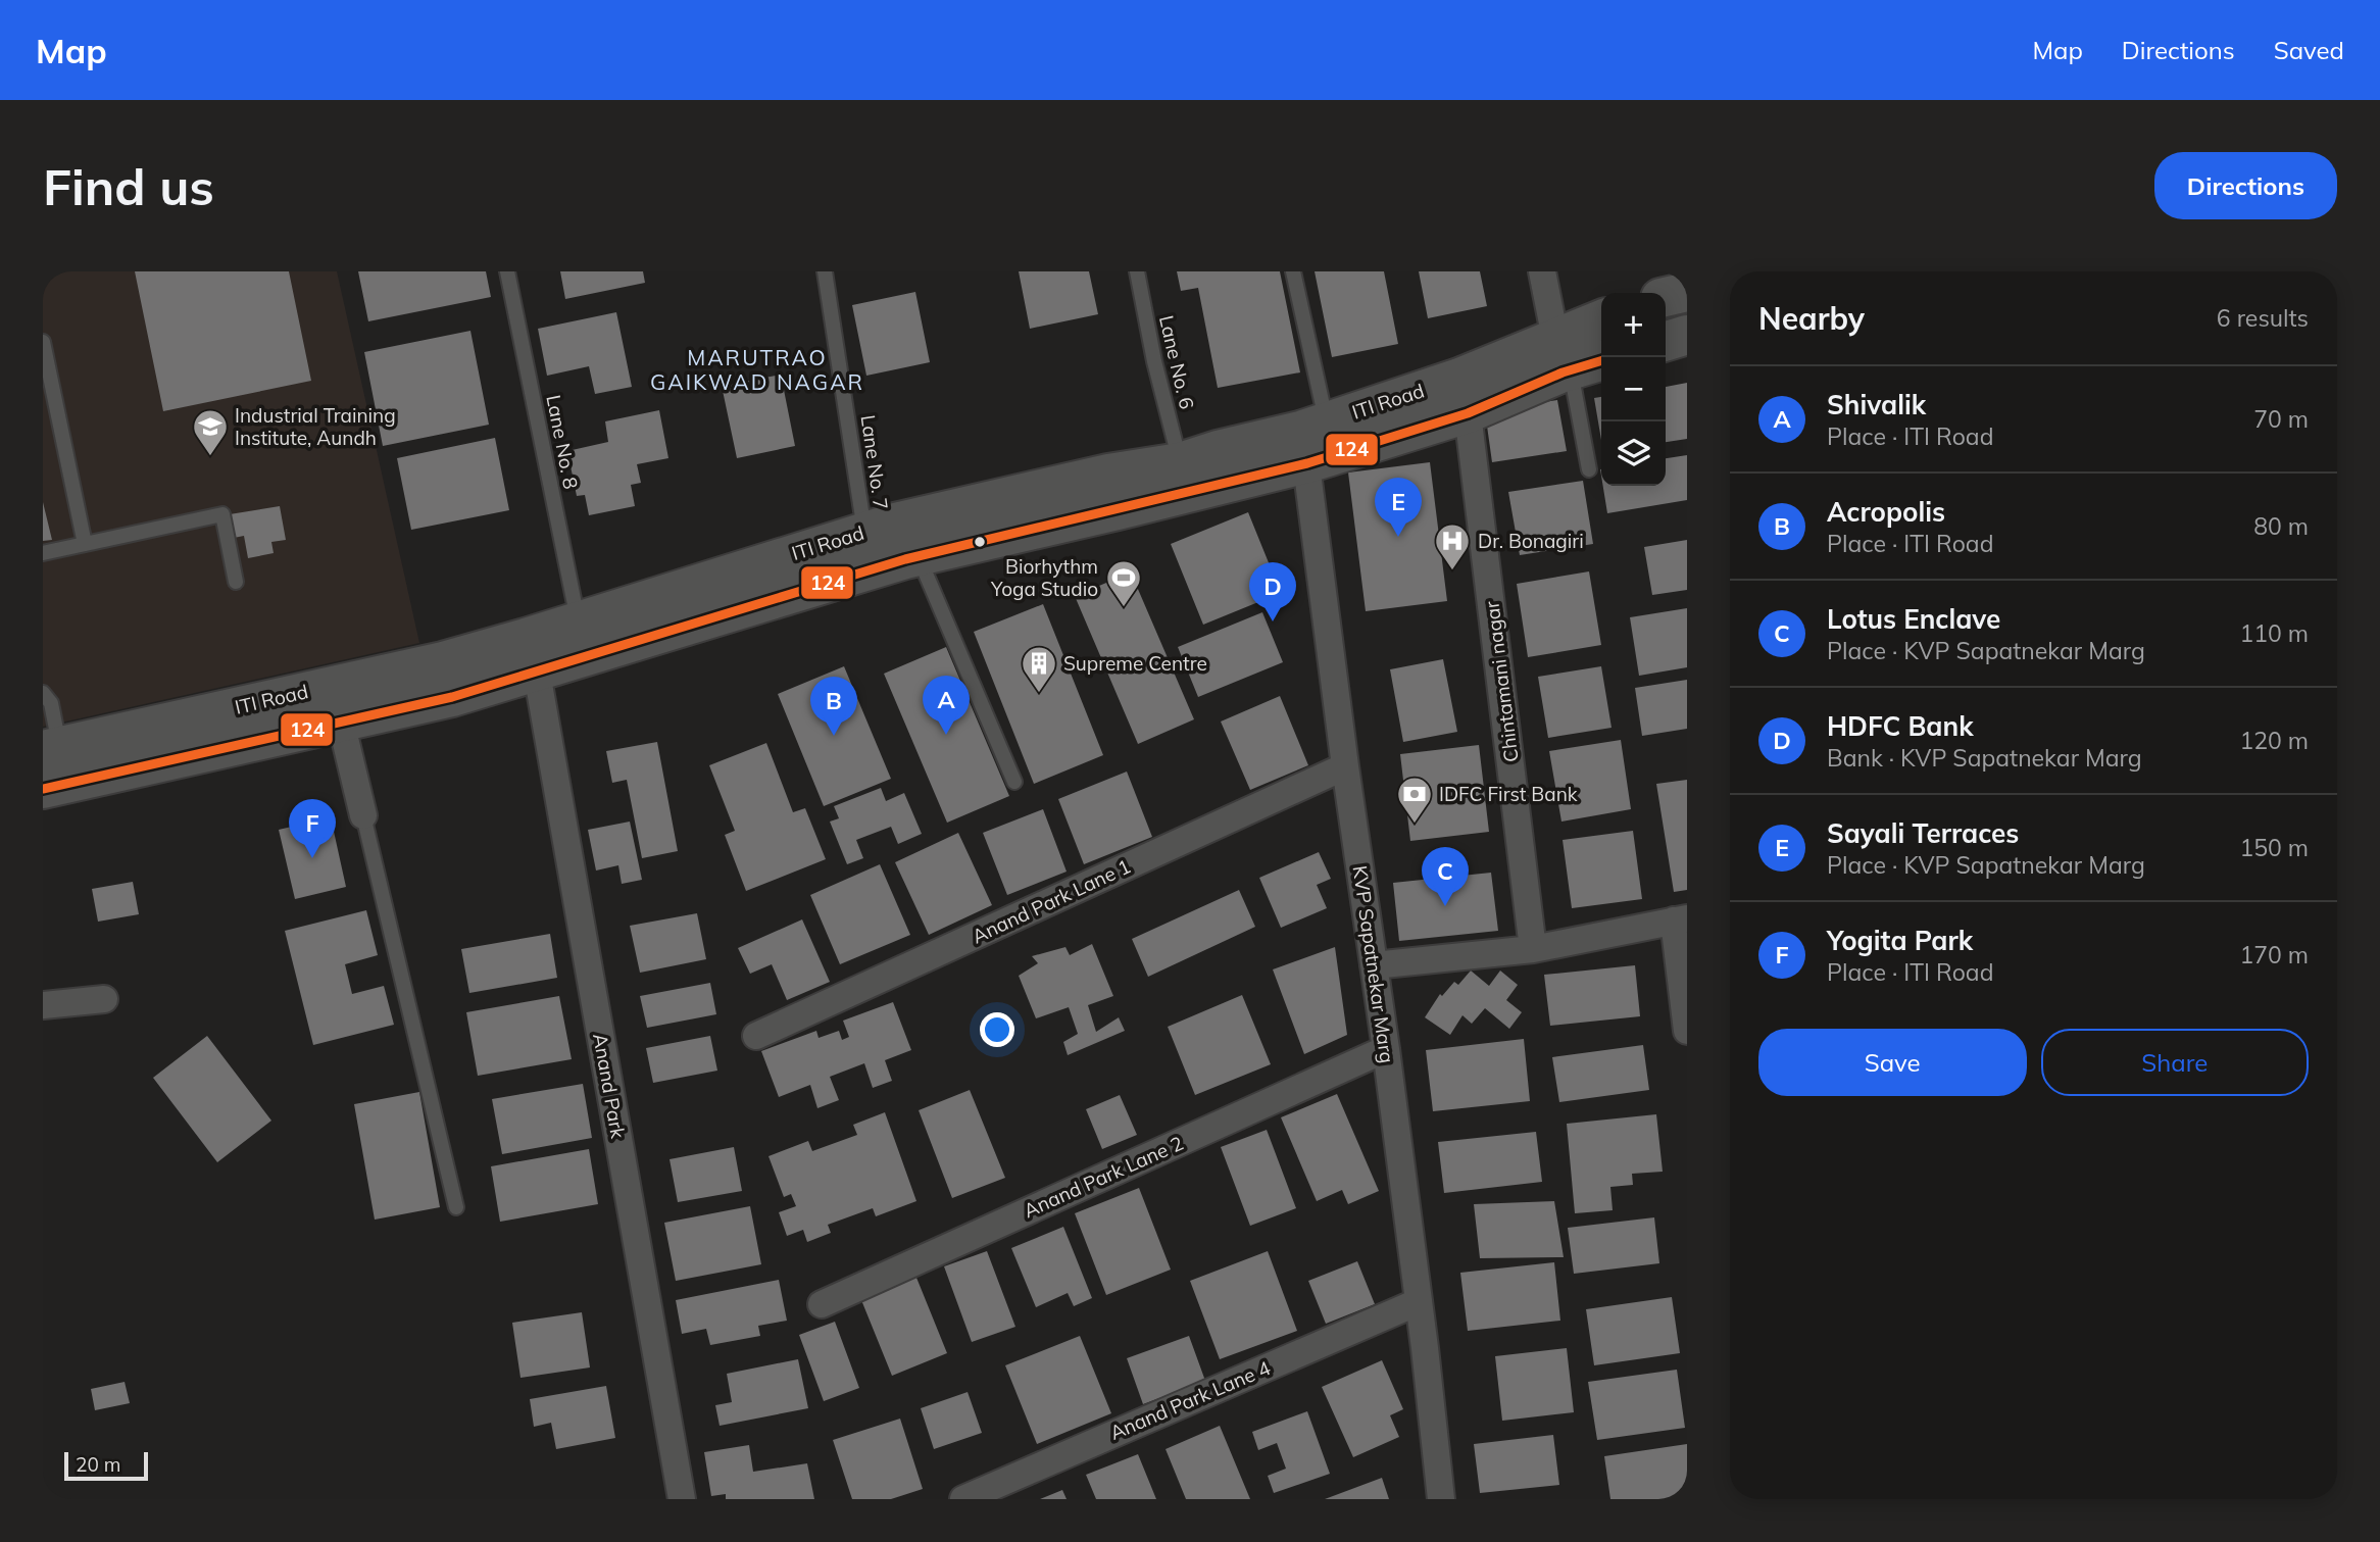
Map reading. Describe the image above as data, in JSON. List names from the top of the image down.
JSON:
{
  "streets": {
    "main road": ["ITI Road"],
    "street": [
      "Chintamani nagar",
      "Anand Park Lane 1",
      "KVP Sapatnekar Marg",
      "Anand Park",
      "Anand Park Lane 2",
      "Anand Park Lane 4"
    ],
    "lane": ["Lane No. 6", "Lane No. 8", "Lane No. 7"]
  },
  "crossings": [
    ["Lane No. 6", "ITI Road"],
    ["ITI Road", "Lane No. 8"],
    ["ITI Road", "Lane No. 7"],
    ["ITI Road", "Chintamani nagar"],
    ["ITI Road", "KVP Sapatnekar Marg"],
    ["ITI Road", "Anand Park"],
    ["Anand Park Lane 1", "KVP Sapatnekar Marg"],
    ["KVP Sapatnekar Marg", "Anand Park Lane 2"],
    ["KVP Sapatnekar Marg", "Anand Park Lane 4"]
  ],
  "districts": ["MARUTRAO GAIKWAD NAGAR"],
  "places": {
    "school or university": ["Industrial Training Institute, Aundh"],
    "hospital": ["Dr. Bonagiri"],
    "sports": ["Biorhythm Yoga Studio"],
    "building": ["Supreme Centre"],
    "bank": ["IDFC First Bank"]
  },
  "lines": ["transit line 124"],
  "scale_bar": "20 m",
  "page": {
    "header": "Map",
    "nav": ["Map", "Directions", "Saved"],
    "buttons": [
      "Directions",
      ["Save", "Share"]
    ],
    "title": "Find us",
    "heading": ["Nearby", "6 results"],
    "map_buttons": ["+", "−"],
    "list": [
      {
        "mark": "A",
        "name": "Shivalik",
        "note": "Place · ITI Road",
        "value": "70 m"
      },
      {
        "mark": "B",
        "name": "Acropolis",
        "note": "Place · ITI Road",
        "value": "80 m"
      },
      {
        "mark": "C",
        "name": "Lotus Enclave",
        "note": "Place · KVP Sapatnekar Marg",
        "value": "110 m"
      },
      {
        "mark": "D",
        "name": "HDFC Bank",
        "note": "Bank · KVP Sapatnekar Marg",
        "value": "120 m"
      },
      {
        "mark": "E",
        "name": "Sayali Terraces",
        "note": "Place · KVP Sapatnekar Marg",
        "value": "150 m"
      },
      {
        "mark": "F",
        "name": "Yogita Park",
        "note": "Place · ITI Road",
        "value": "170 m"
      }
    ],
    "pins": [
      "E",
      "D",
      "A",
      "B",
      "F",
      "C"
    ],
    "scale": "20 m"
  }
}
